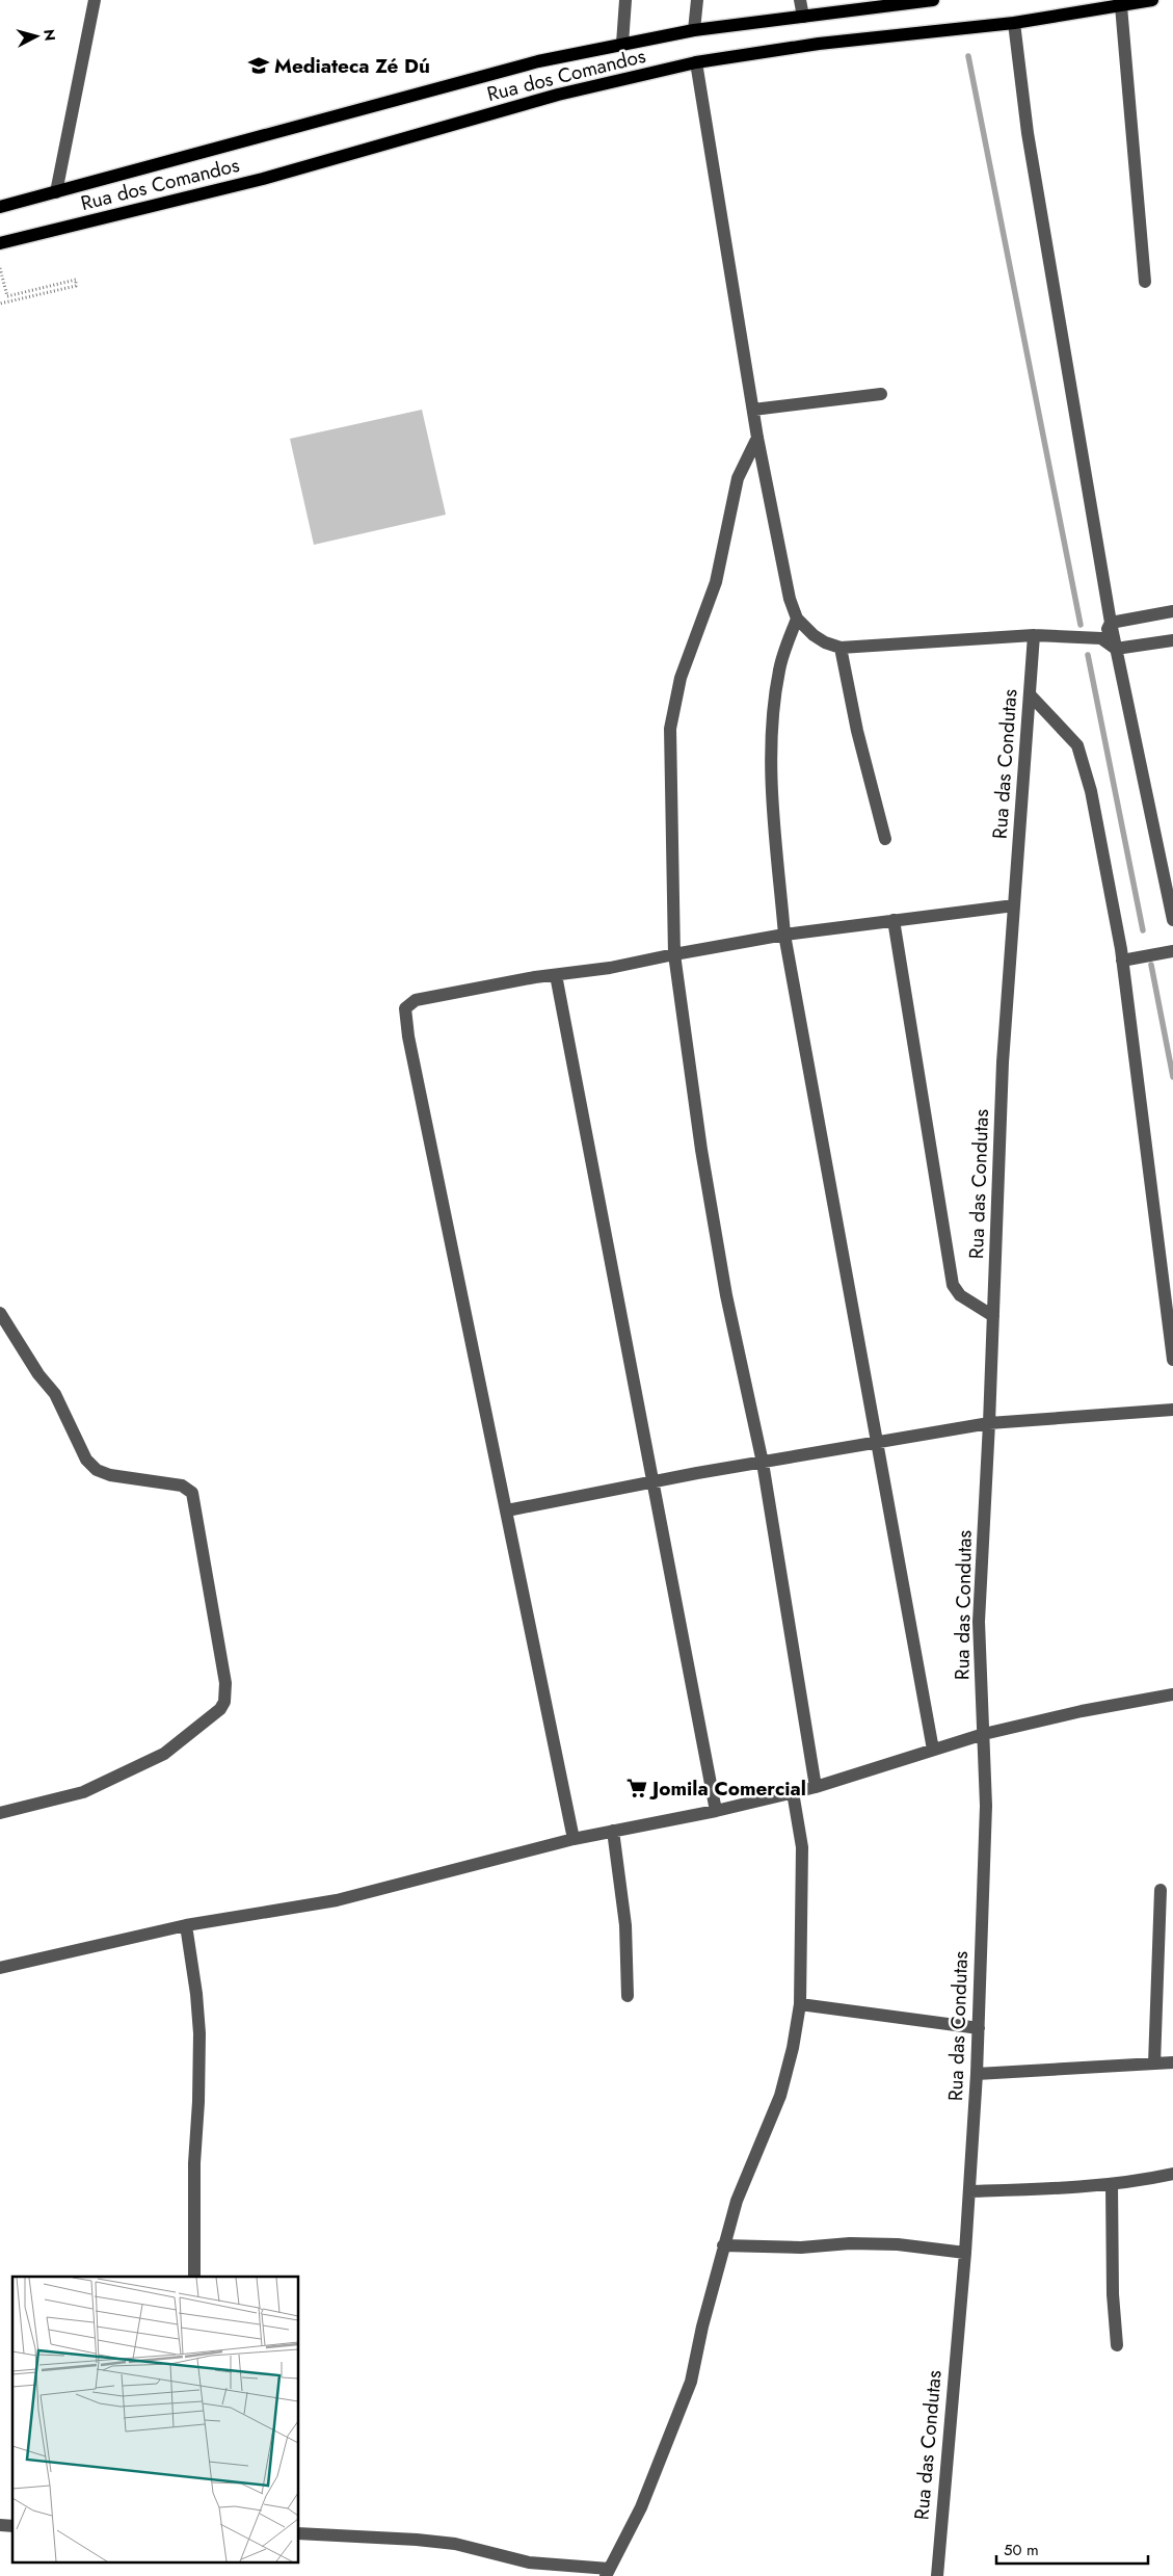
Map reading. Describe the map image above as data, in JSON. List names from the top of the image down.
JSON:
{
  "streets": {
    "main road": ["Rua dos Comandos"],
    "street": ["Rua das Condutas"]
  },
  "places": {
    "school or university": ["Mediateca Zé Dú"],
    "supermarket": ["Jomila Comercial"]
  },
  "scale_bar": "50 m",
  "north": "right"
}
